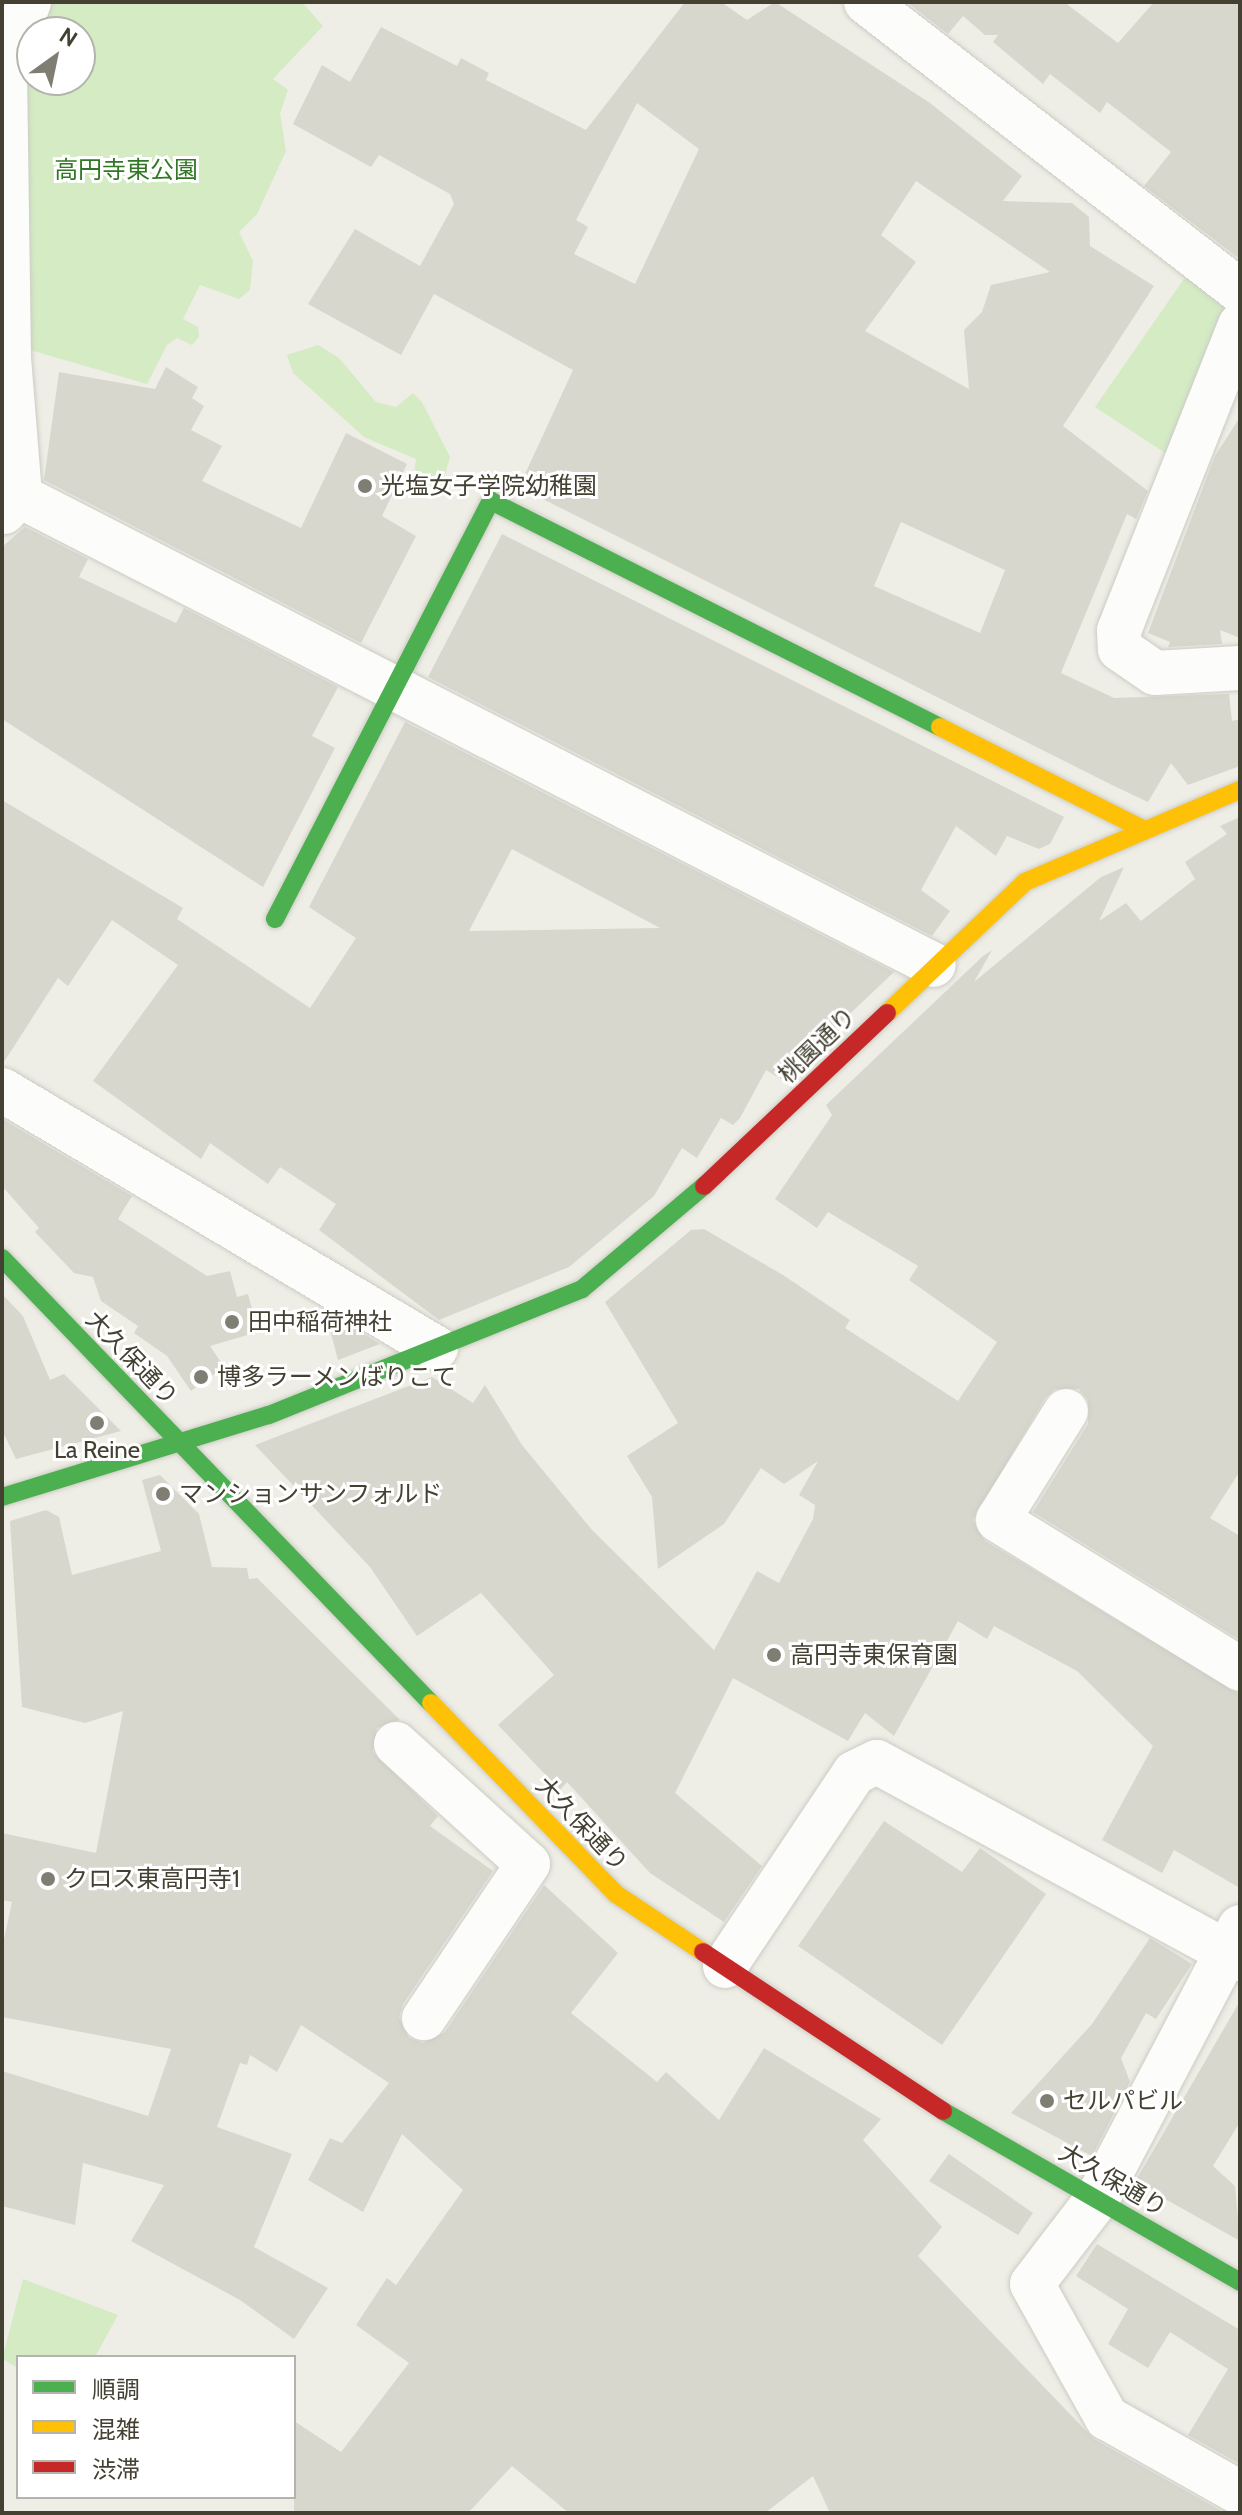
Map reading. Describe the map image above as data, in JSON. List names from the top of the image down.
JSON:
{
  "streets": {
    "street": ["桃園通り", "大久保通り"]
  },
  "crossings": [
    ["桃園通り", "大久保通り"]
  ],
  "parks": ["高円寺東公園"],
  "places": [
    "光塩女子学院幼稚園",
    "田中稲荷神社",
    "博多ラーメンばりこて",
    "La Reine",
    "マンションサンフォルド",
    "高円寺東保育園",
    "クロス東高円寺1",
    "セルパビル"
  ],
  "legend": ["順調", "混雑", "渋滞"],
  "north": "top right"
}
